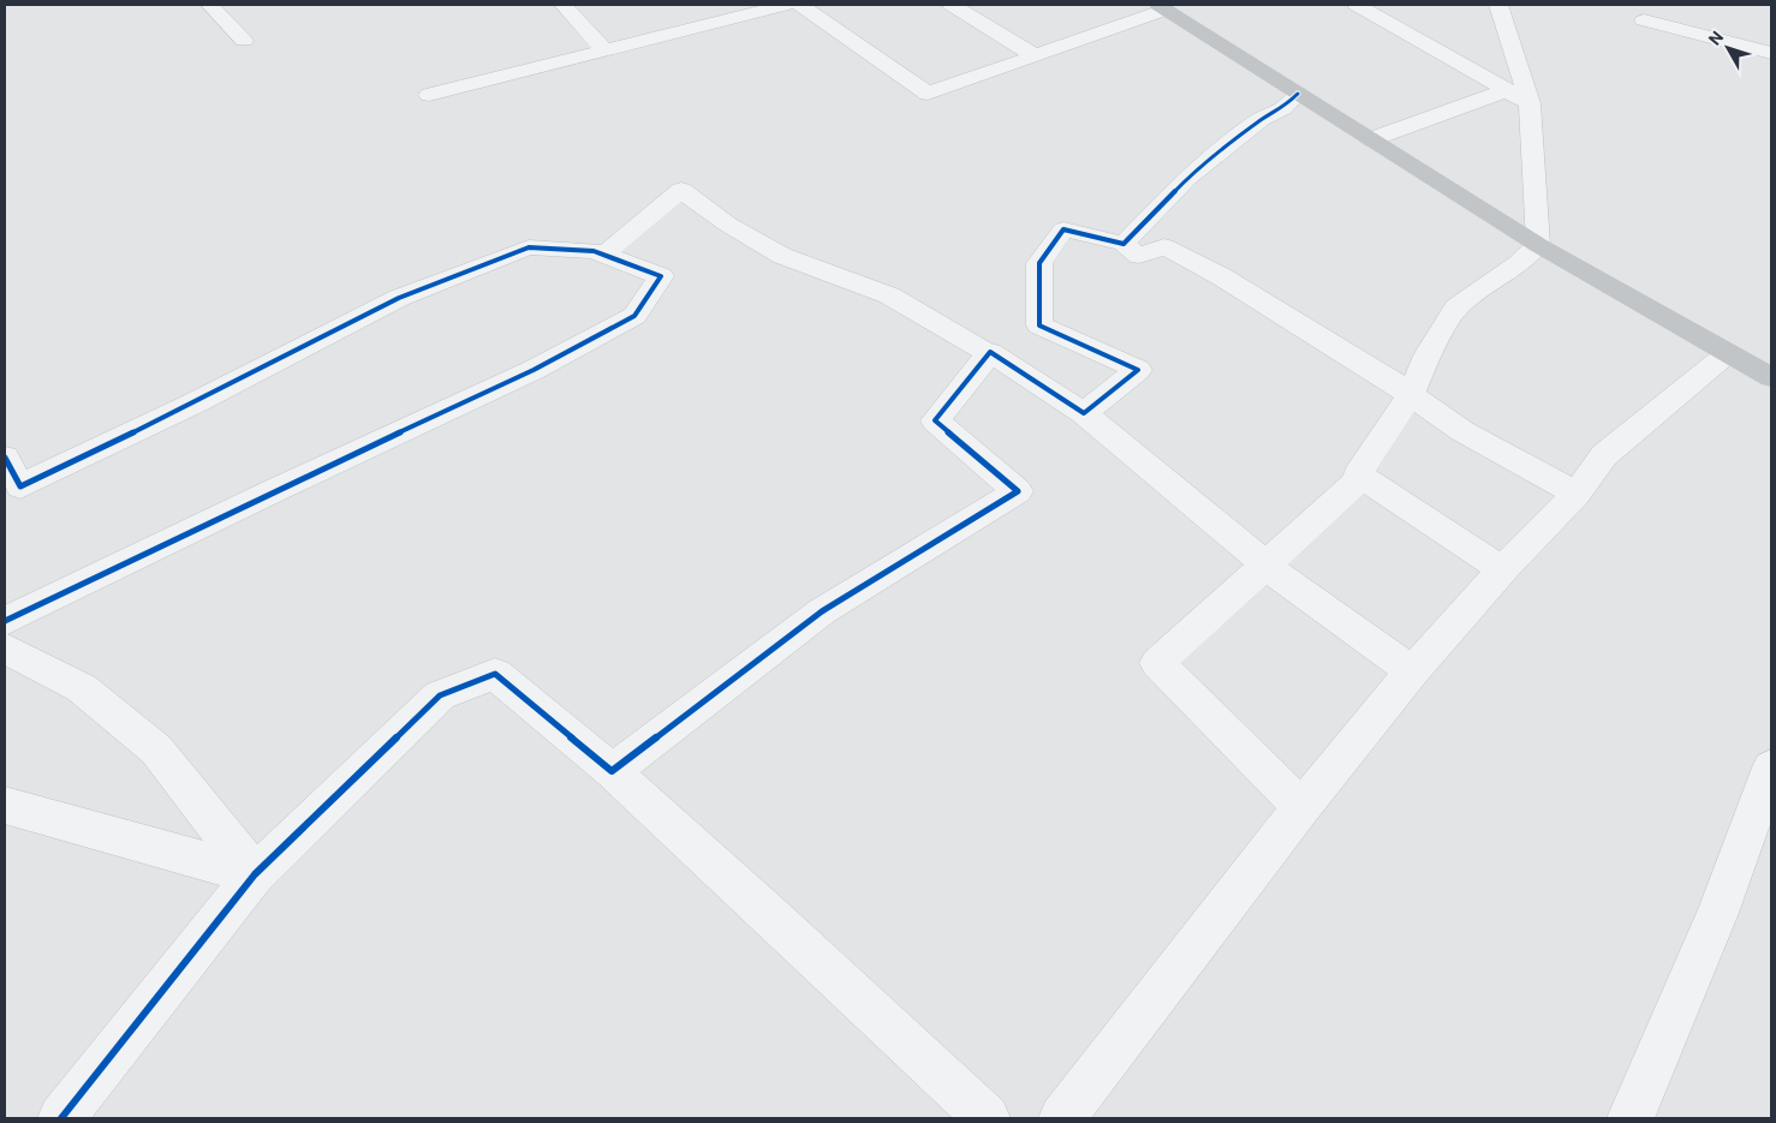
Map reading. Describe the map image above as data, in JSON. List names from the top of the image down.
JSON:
{
  "north": "top left"
}
